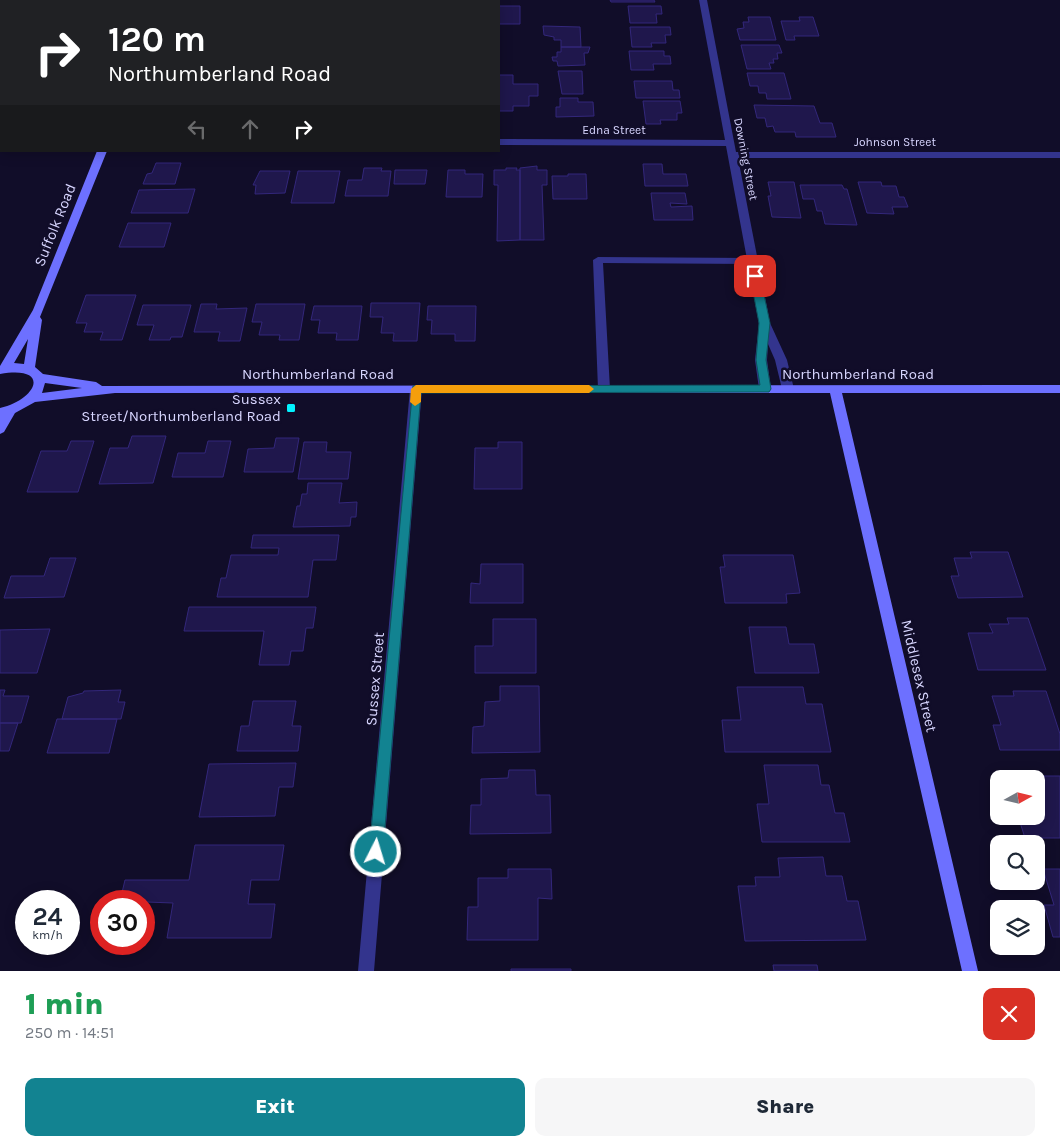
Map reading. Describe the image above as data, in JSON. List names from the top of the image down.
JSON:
{
  "streets": {
    "street": [
      "Edna Street",
      "Johnson Street",
      "Downing Street",
      "Suffolk Road",
      "Northumberland Road",
      "Middlesex Street",
      "Sussex Street"
    ]
  },
  "crossings": [
    ["Edna Street", "Downing Street"],
    ["Johnson Street", "Downing Street"],
    ["Downing Street", "Northumberland Road"],
    ["Northumberland Road", "Middlesex Street"],
    ["Northumberland Road", "Sussex Street"]
  ],
  "places": {
    "transit": ["Sussex Street/Northumberland Road"]
  },
  "north": "right",
  "page": {
    "turn": ["120 m", "Northumberland Road"],
    "speed": "24 km/h",
    "limit": "30",
    "heading": ["1 min", "250 m · 14:51"],
    "buttons": ["Exit", "Share"]
  }
}
